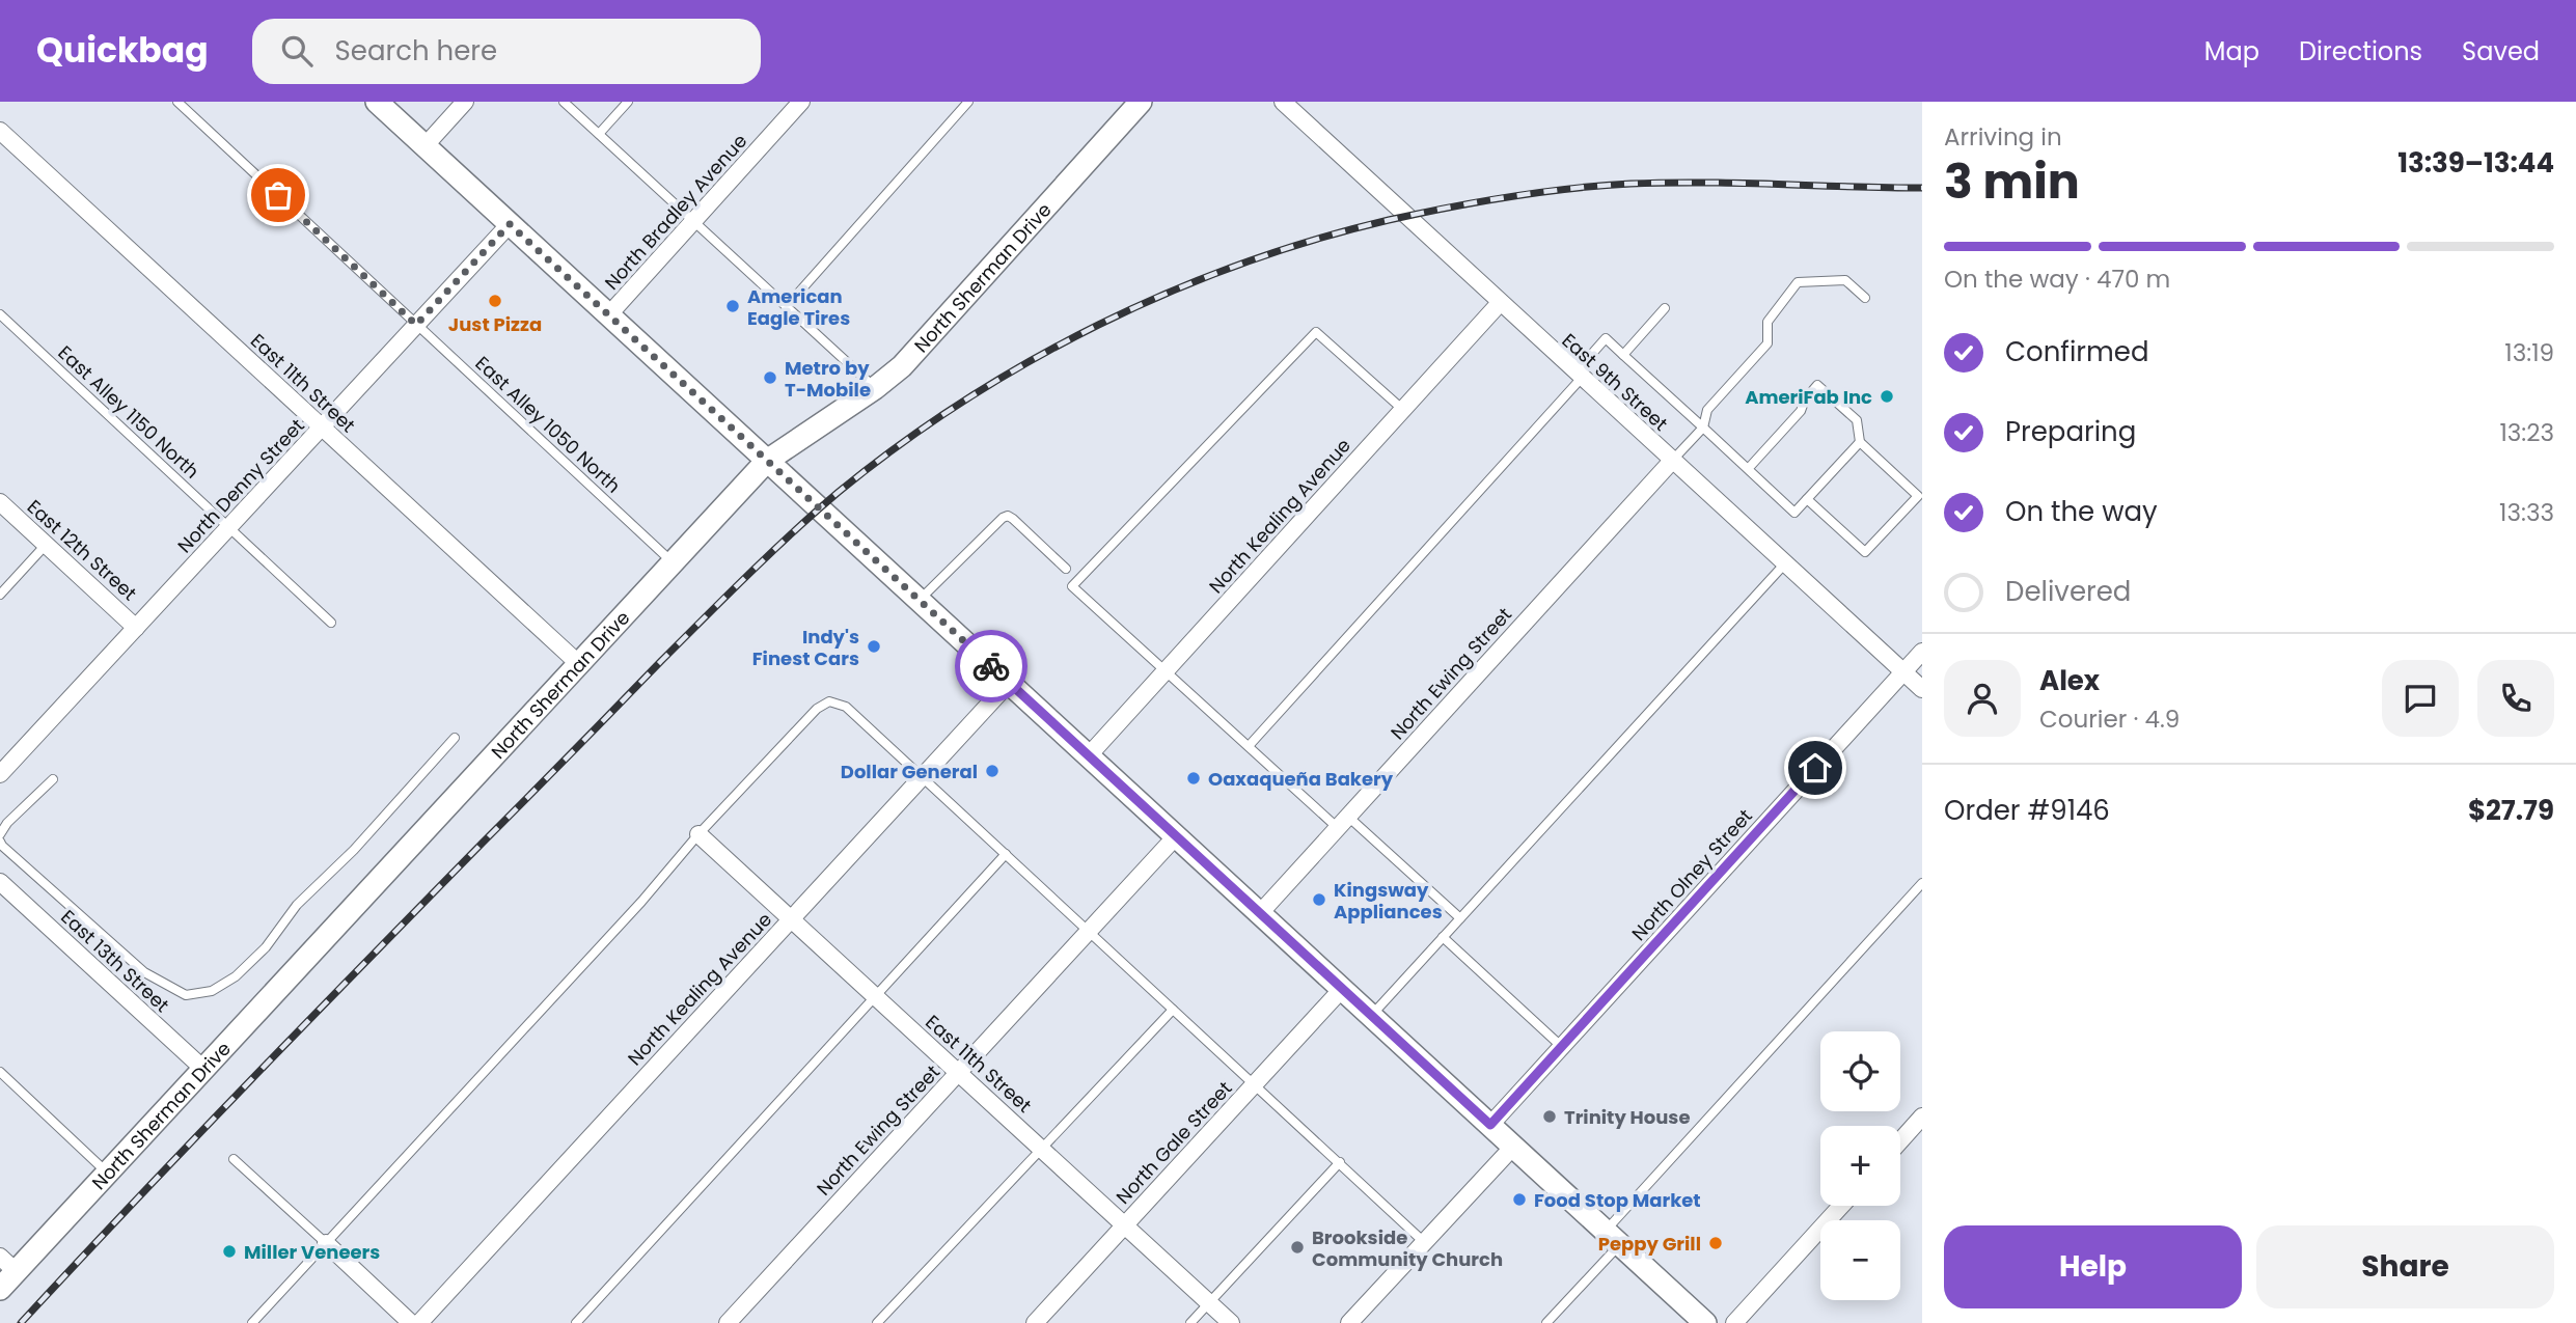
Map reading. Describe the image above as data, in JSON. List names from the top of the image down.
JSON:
{
  "streets": {
    "main road": ["North Sherman Drive"],
    "street": [
      "North Bradley Avenue",
      "East 9th Street",
      "East 11th Street",
      "North Denny Street",
      "North Kealing Avenue",
      "East 12th Street",
      "North Ewing Street",
      "North Olney Street",
      "East 13th Street",
      "North Gale Street"
    ],
    "lane": ["East Alley 1150 North", "East Alley 1050 North"]
  },
  "crossings": [
    ["North Sherman Drive", "East 11th Street"],
    ["North Sherman Drive", "East Alley 1050 North"],
    ["North Sherman Drive", "East 13th Street"],
    ["East 9th Street", "North Kealing Avenue"],
    ["East 9th Street", "North Ewing Street"],
    ["East 9th Street", "North Olney Street"],
    ["East 11th Street", "North Denny Street"],
    ["East 11th Street", "North Kealing Avenue"],
    ["East 11th Street", "North Ewing Street"],
    ["East 11th Street", "North Gale Street"],
    ["East Alley 1150 North", "North Denny Street"],
    ["East Alley 1050 North", "North Denny Street"],
    ["North Denny Street", "East 12th Street"]
  ],
  "places": [
    "Just Pizza",
    "American Eagle Tires",
    "Metro by T-Mobile",
    "AmeriFab Inc",
    "Indy's Finest Cars",
    "Dollar General",
    "Oaxaqueña Bakery",
    "Kingsway Appliances",
    "Trinity House",
    "Food Stop Market",
    "Peppy Grill",
    "Brookside Community Church",
    "Miller Veneers"
  ],
  "page": {
    "header": "Quickbag",
    "search": "Search here",
    "nav": ["Map", "Directions", "Saved"],
    "heading": ["3 min", "Arriving in", "13:39–13:44"],
    "panel": [
      "Alex",
      "Courier · 4.9",
      "Order #9146",
      "$27.79"
    ],
    "bar": "On the way · 470 m",
    "list": [
      ["Confirmed", "13:19"],
      ["Preparing", "13:23"],
      ["On the way", "13:33"],
      "Delivered"
    ],
    "map_buttons": ["+", "−"],
    "buttons": ["Help", "Share"]
  }
}
